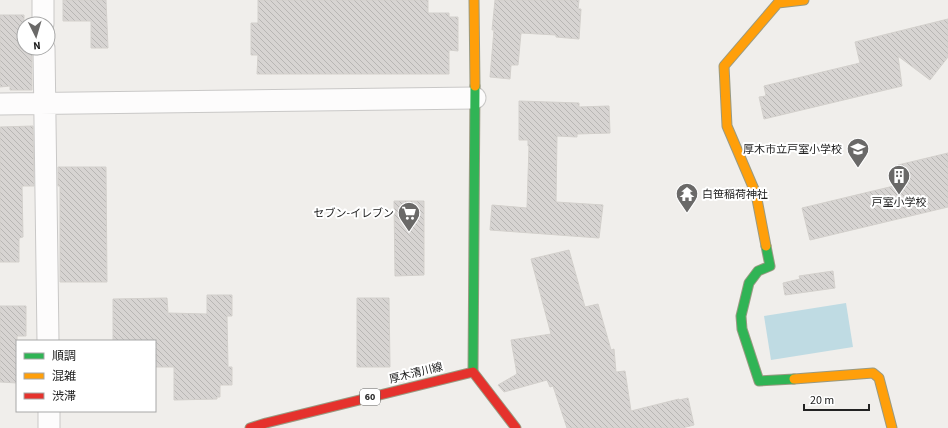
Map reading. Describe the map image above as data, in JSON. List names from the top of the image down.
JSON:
{
  "streets": {
    "street": ["厚木清川線", "60"]
  },
  "places": {
    "school or university": ["厚木市立戸室小学校"],
    "building": ["戸室小学校"],
    "temple": ["白笹稲荷神社"],
    "supermarket": ["セブン-イレブン"]
  },
  "legend": ["順調", "混雑", "渋滞"],
  "scale_bar": "20 m",
  "north": "bottom"
}
